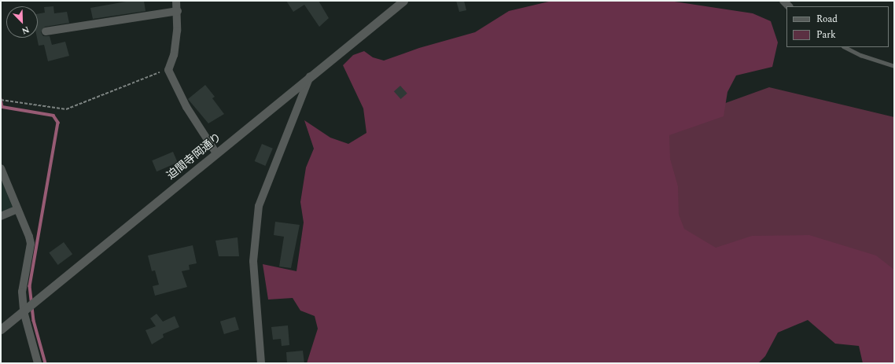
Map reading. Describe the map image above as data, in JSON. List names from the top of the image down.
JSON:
{
  "streets": {
    "street": ["迫間寺岡通り"]
  },
  "legend": ["Road", "Park"],
  "north": "bottom right"
}
